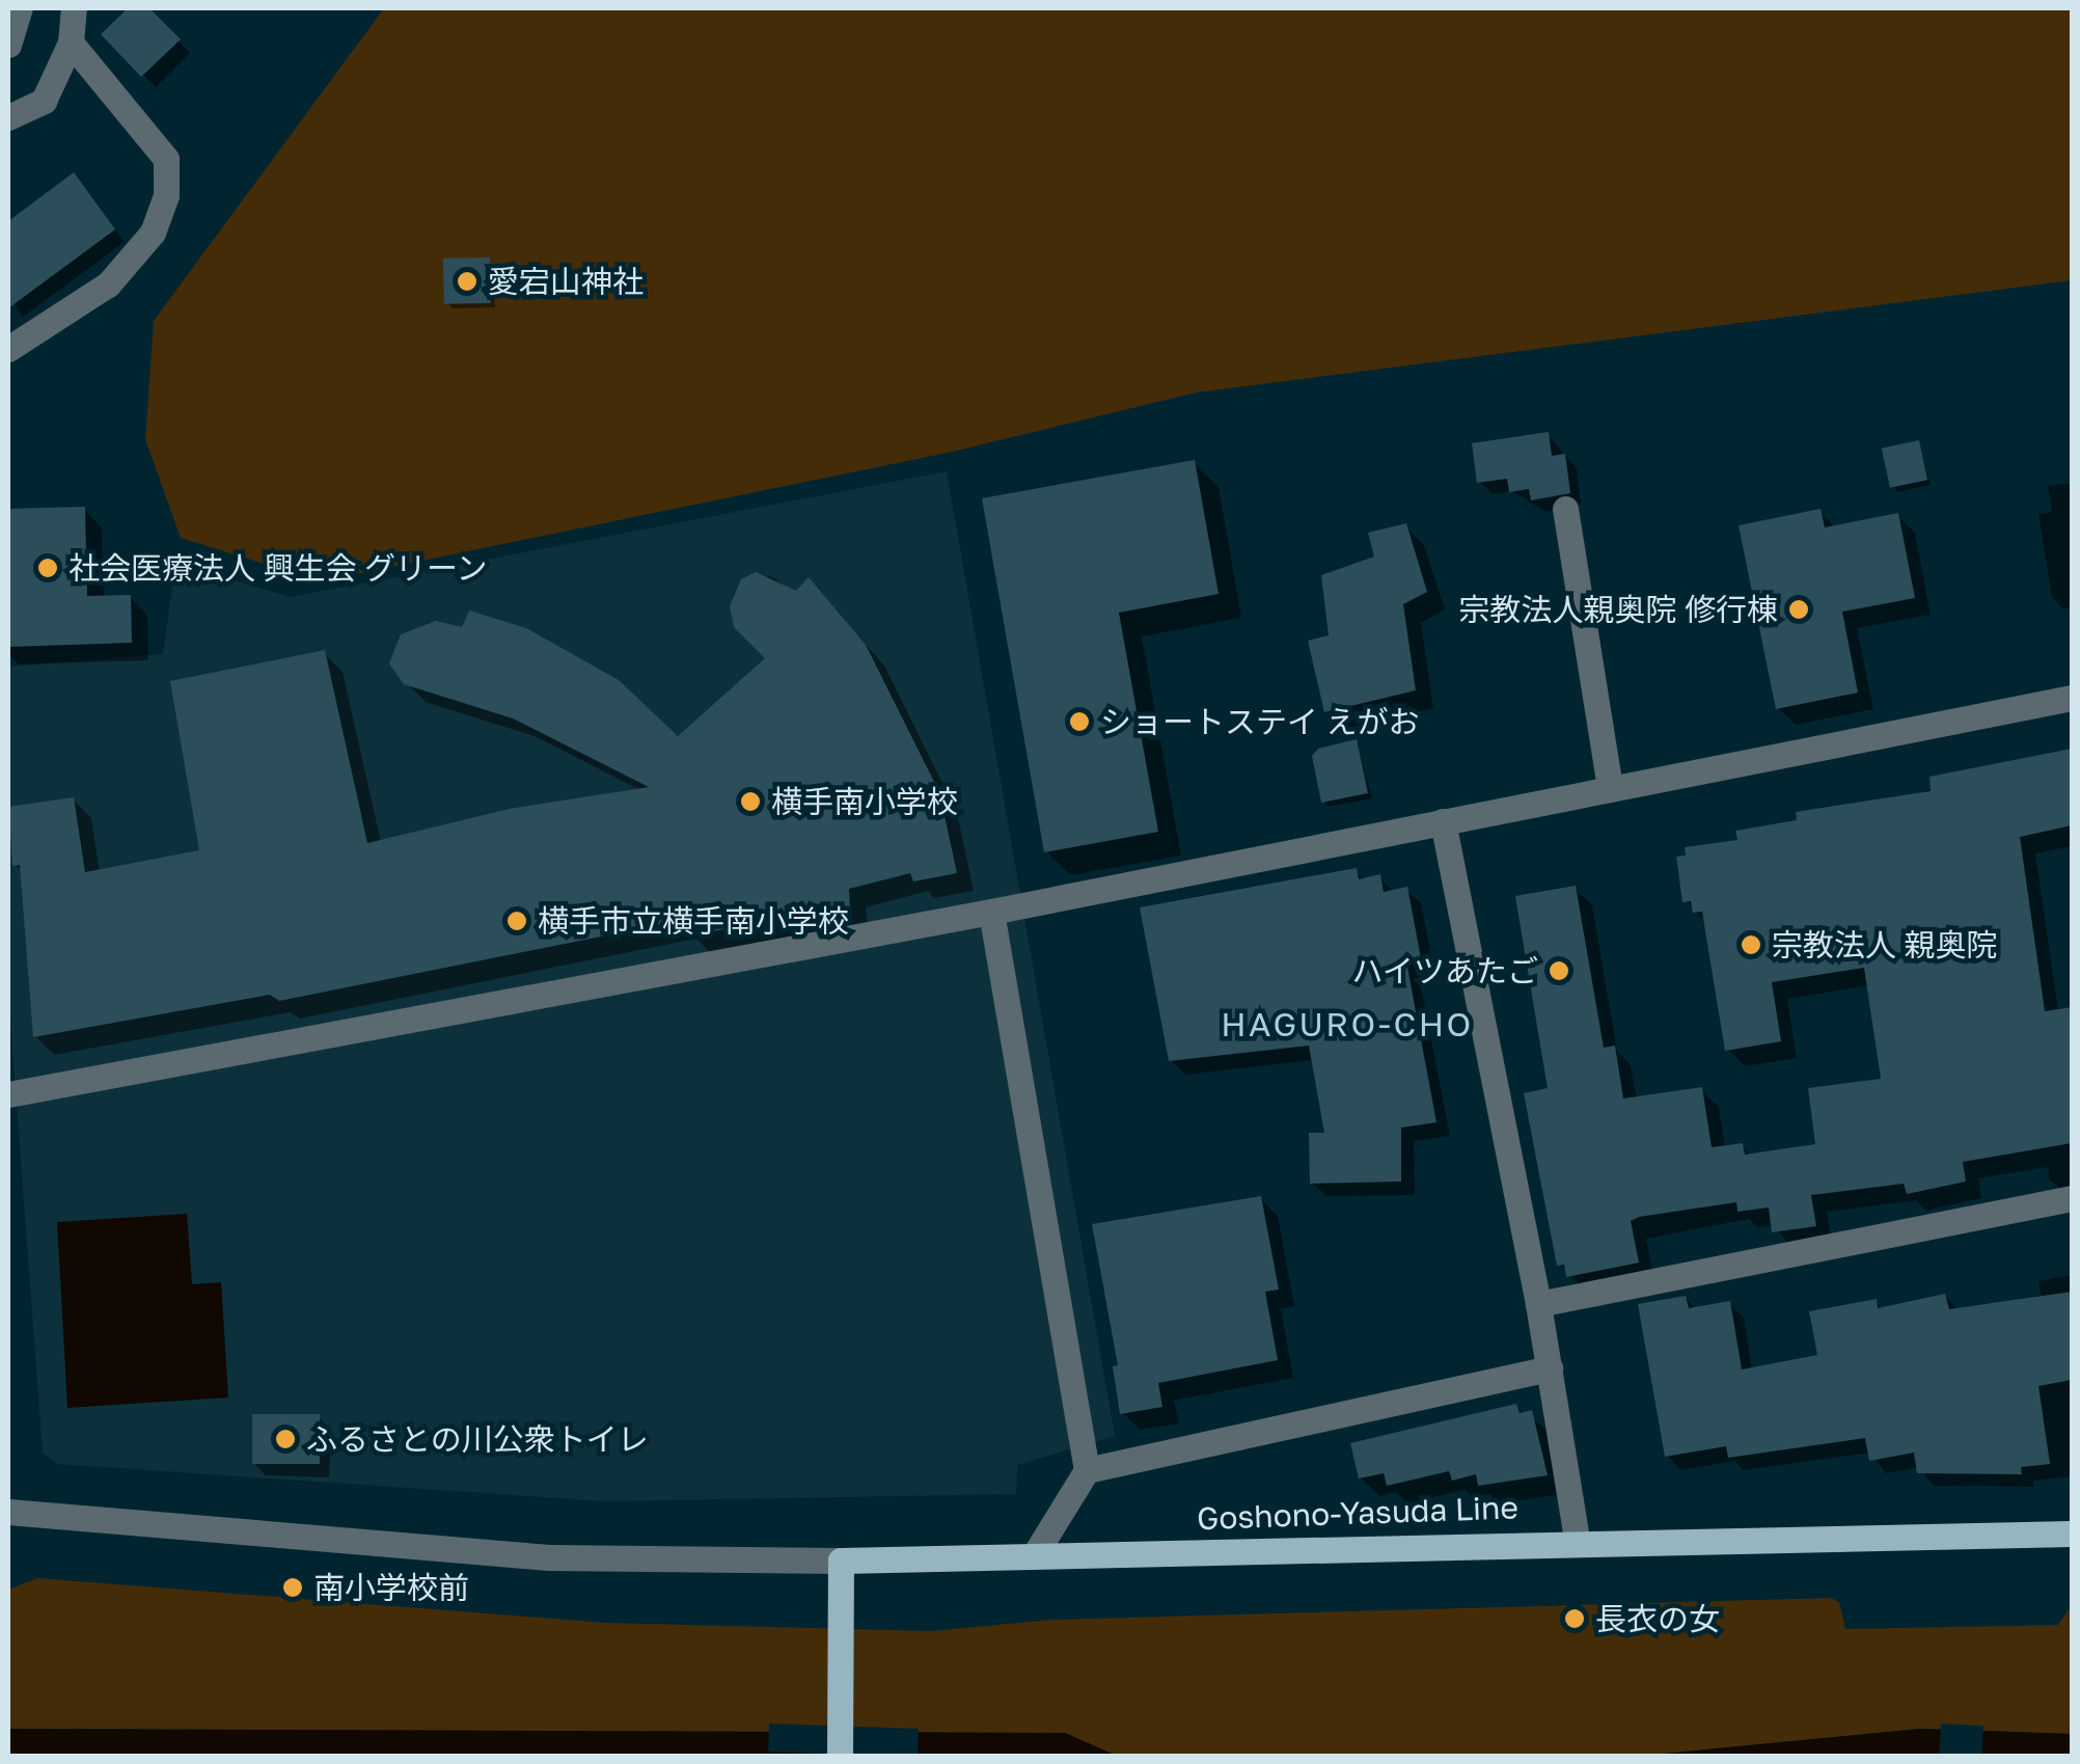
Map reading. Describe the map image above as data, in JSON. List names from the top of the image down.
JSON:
{
  "streets": {
    "main road": ["Goshono-Yasuda Line"]
  },
  "districts": ["HAGURO-CHO"],
  "places": [
    "愛宕山神社",
    "社会医療法人 興生会 グリーン",
    "宗教法人親奥院 修行棟",
    "ショートステイ えがお",
    "横手南小学校",
    "横手市立横手南小学校",
    "宗教法人 親奥院",
    "ハイツあたご",
    "ふるさとの川公衆トイレ",
    "南小学校前",
    "長衣の女"
  ]
}
